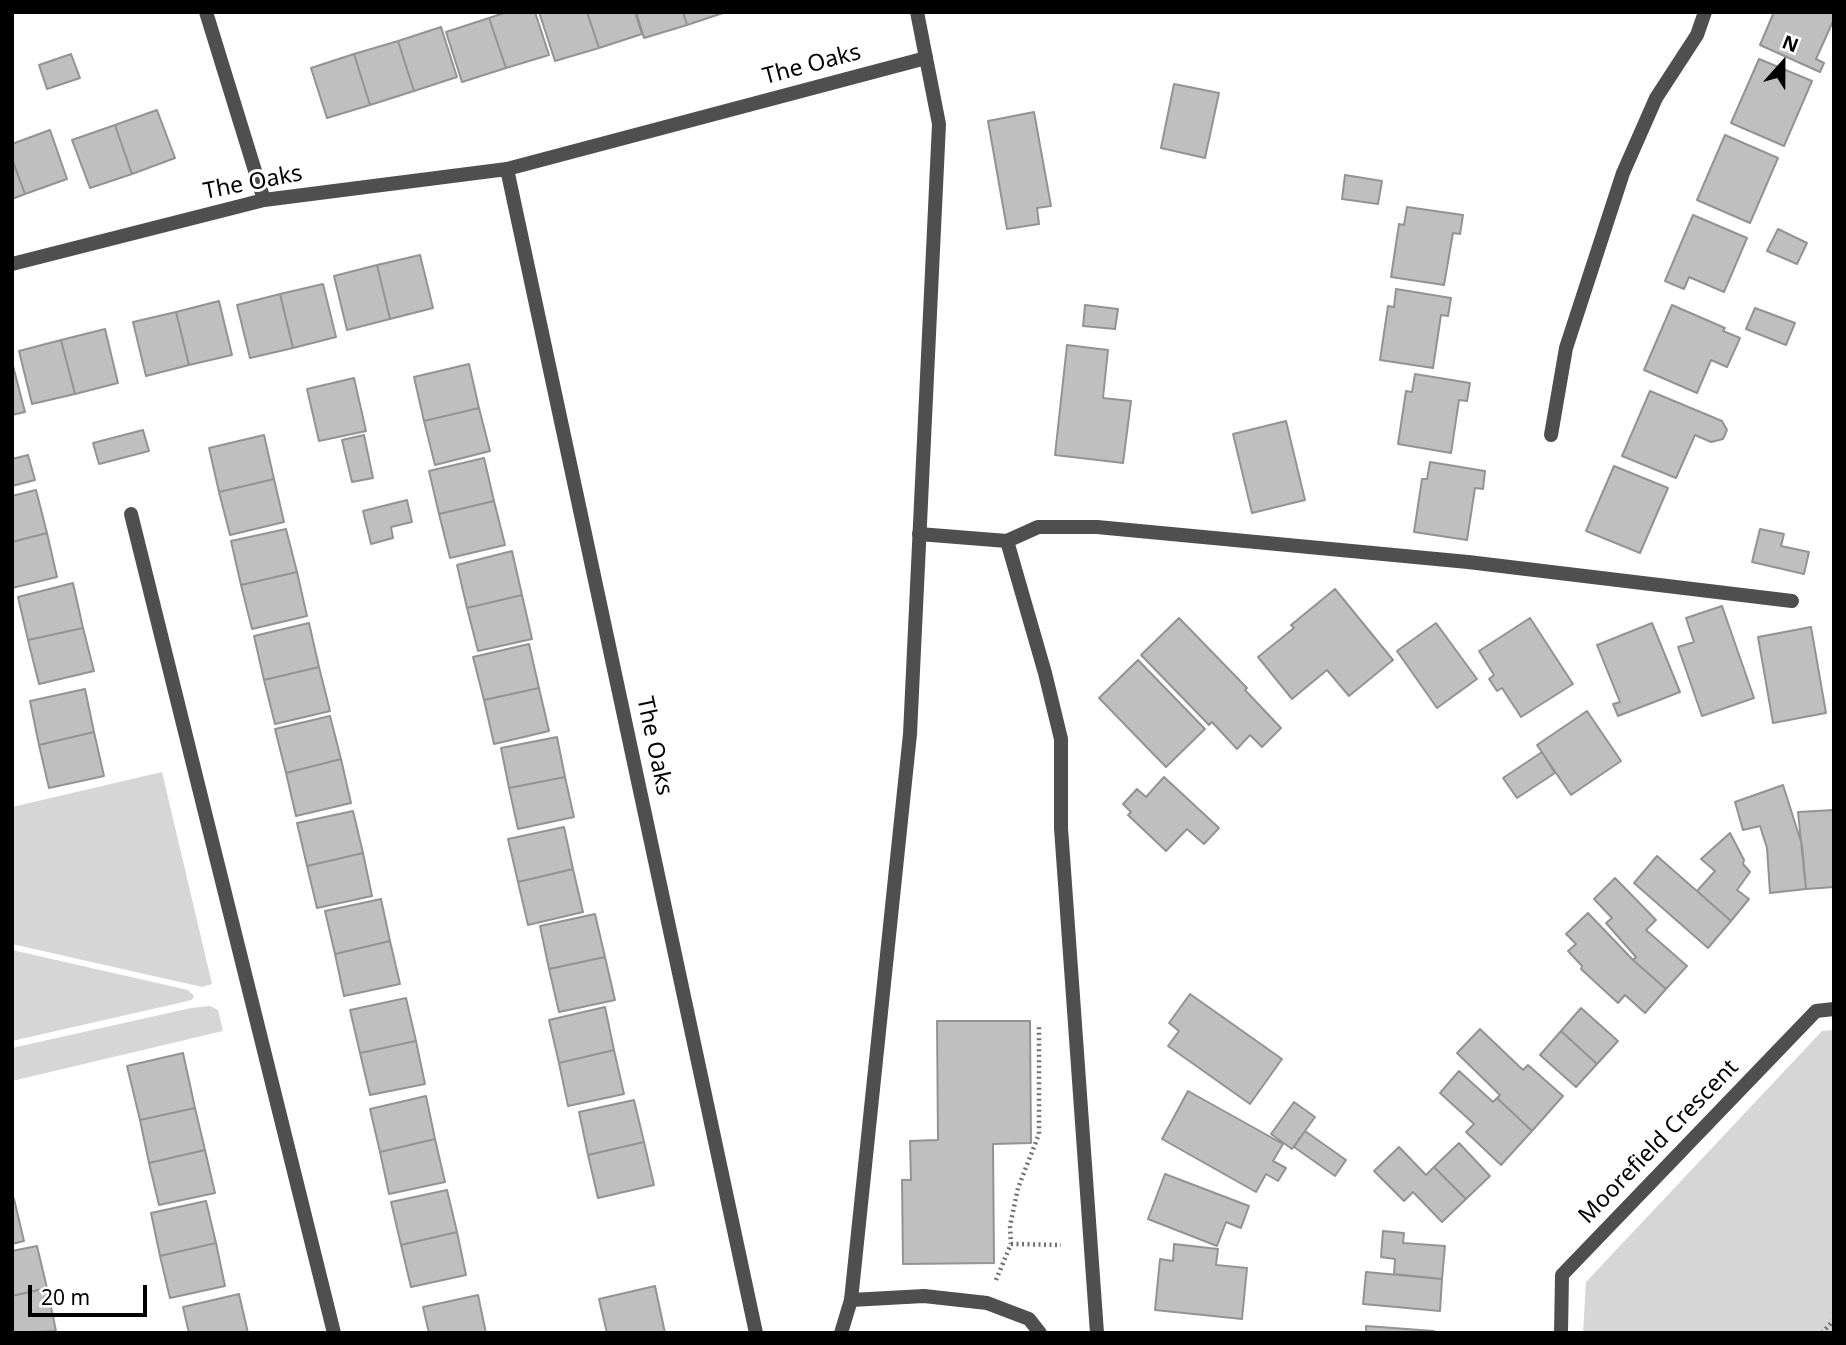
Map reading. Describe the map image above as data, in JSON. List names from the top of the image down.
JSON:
{
  "streets": {
    "street": ["The Oaks", "Moorefield Crescent"]
  },
  "scale_bar": "20 m",
  "north": "top"
}
